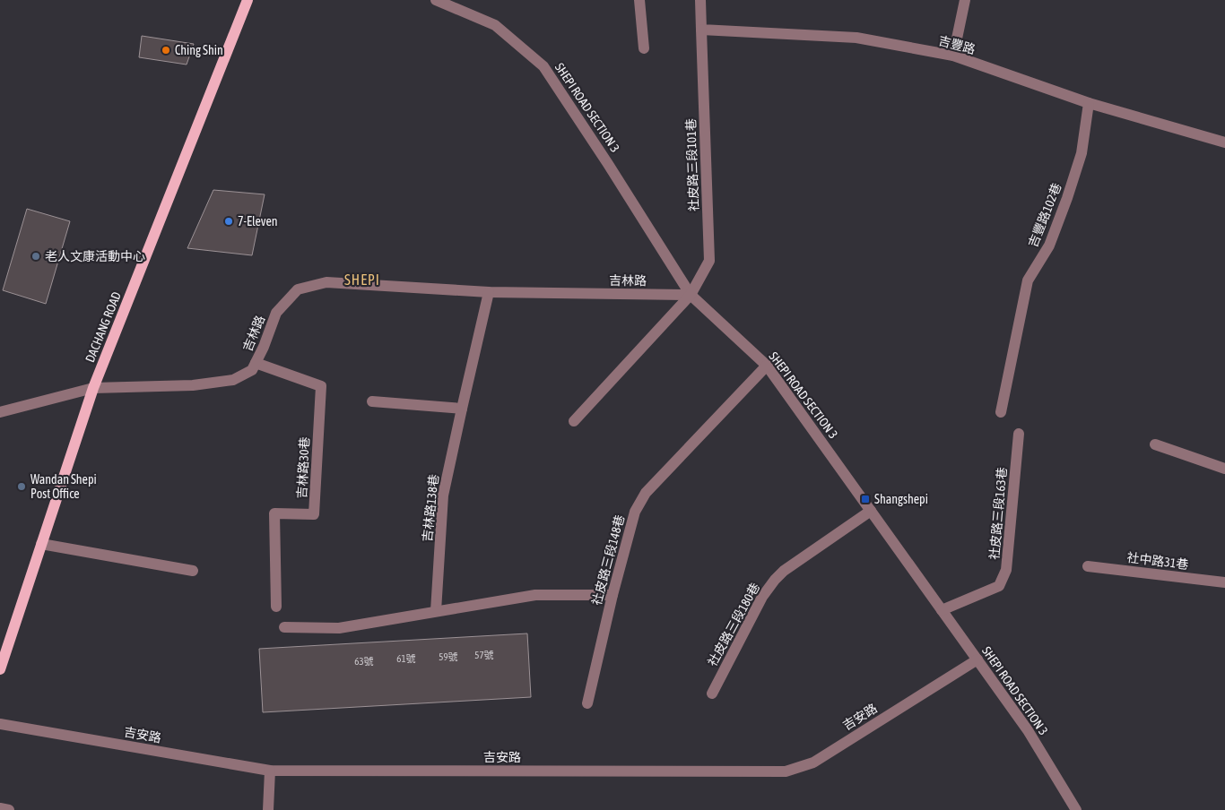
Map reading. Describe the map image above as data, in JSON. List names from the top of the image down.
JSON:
{
  "streets": {
    "main road": ["DACHANG ROAD"],
    "street": [
      "吉豐路",
      "SHEPI ROAD SECTION 3",
      "社皮路三段101巷",
      "吉豐路102巷",
      "吉林路",
      "吉林路30巷",
      "吉林路138巷",
      "社皮路三段163巷",
      "社皮路三段148巷",
      "社中路31巷",
      "社皮路三段180巷",
      "吉安路"
    ]
  },
  "crossings": [
    ["吉豐路", "社皮路三段101巷"],
    ["吉豐路", "吉豐路102巷"],
    ["SHEPI ROAD SECTION 3", "社皮路三段101巷"],
    ["SHEPI ROAD SECTION 3", "吉林路"],
    ["SHEPI ROAD SECTION 3", "社皮路三段163巷"],
    ["SHEPI ROAD SECTION 3", "社皮路三段148巷"],
    ["SHEPI ROAD SECTION 3", "社皮路三段180巷"],
    ["SHEPI ROAD SECTION 3", "吉安路"],
    ["社皮路三段101巷", "吉林路"],
    ["吉林路", "DACHANG ROAD"],
    ["吉林路", "吉林路30巷"],
    ["吉林路", "吉林路138巷"]
  ],
  "districts": ["SHEPI"],
  "places": {
    "other": [
      "Ching Shin",
      "7-Eleven",
      "老人文康活動中心",
      "Wandan Shepi Post Office"
    ],
    "transit": ["Shangshepi"]
  },
  "house_numbers": [
    "57號",
    "59號",
    "61號",
    "63號"
  ]
}
